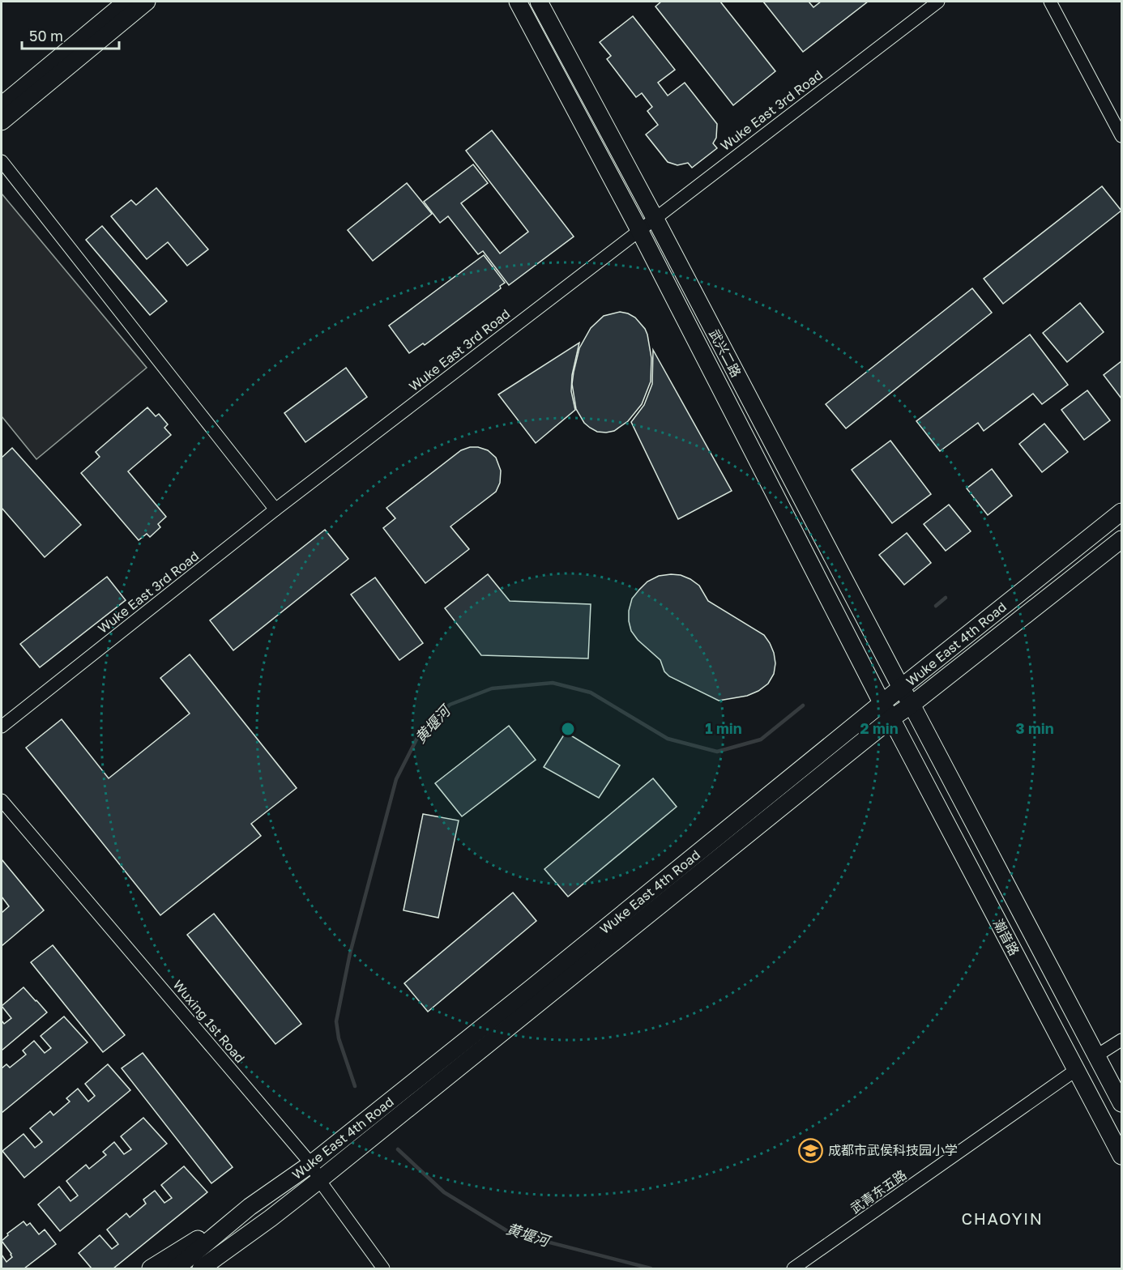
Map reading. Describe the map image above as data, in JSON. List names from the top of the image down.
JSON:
{
  "streets": {
    "street": [
      "Wuke East 3rd Road",
      "武兴二路",
      "Wuke East 4th Road",
      "潮音路",
      "Wuxing 1st Road",
      "武青东五路"
    ]
  },
  "crossings": [
    ["Wuke East 3rd Road", "武兴二路"],
    ["Wuke East 3rd Road", "潮音路"],
    ["武兴二路", "Wuke East 4th Road"],
    ["武兴二路", "潮音路"],
    ["Wuke East 4th Road", "潮音路"],
    ["Wuke East 4th Road", "Wuxing 1st Road"],
    ["潮音路", "武青东五路"]
  ],
  "districts": ["CHAOYIN"],
  "water": ["黄堰河"],
  "places": {
    "school or university": ["成都市武侯科技园小学"]
  },
  "scale_bar": "50 m",
  "rings": ["1 min", "2 min", "3 min"]
}
